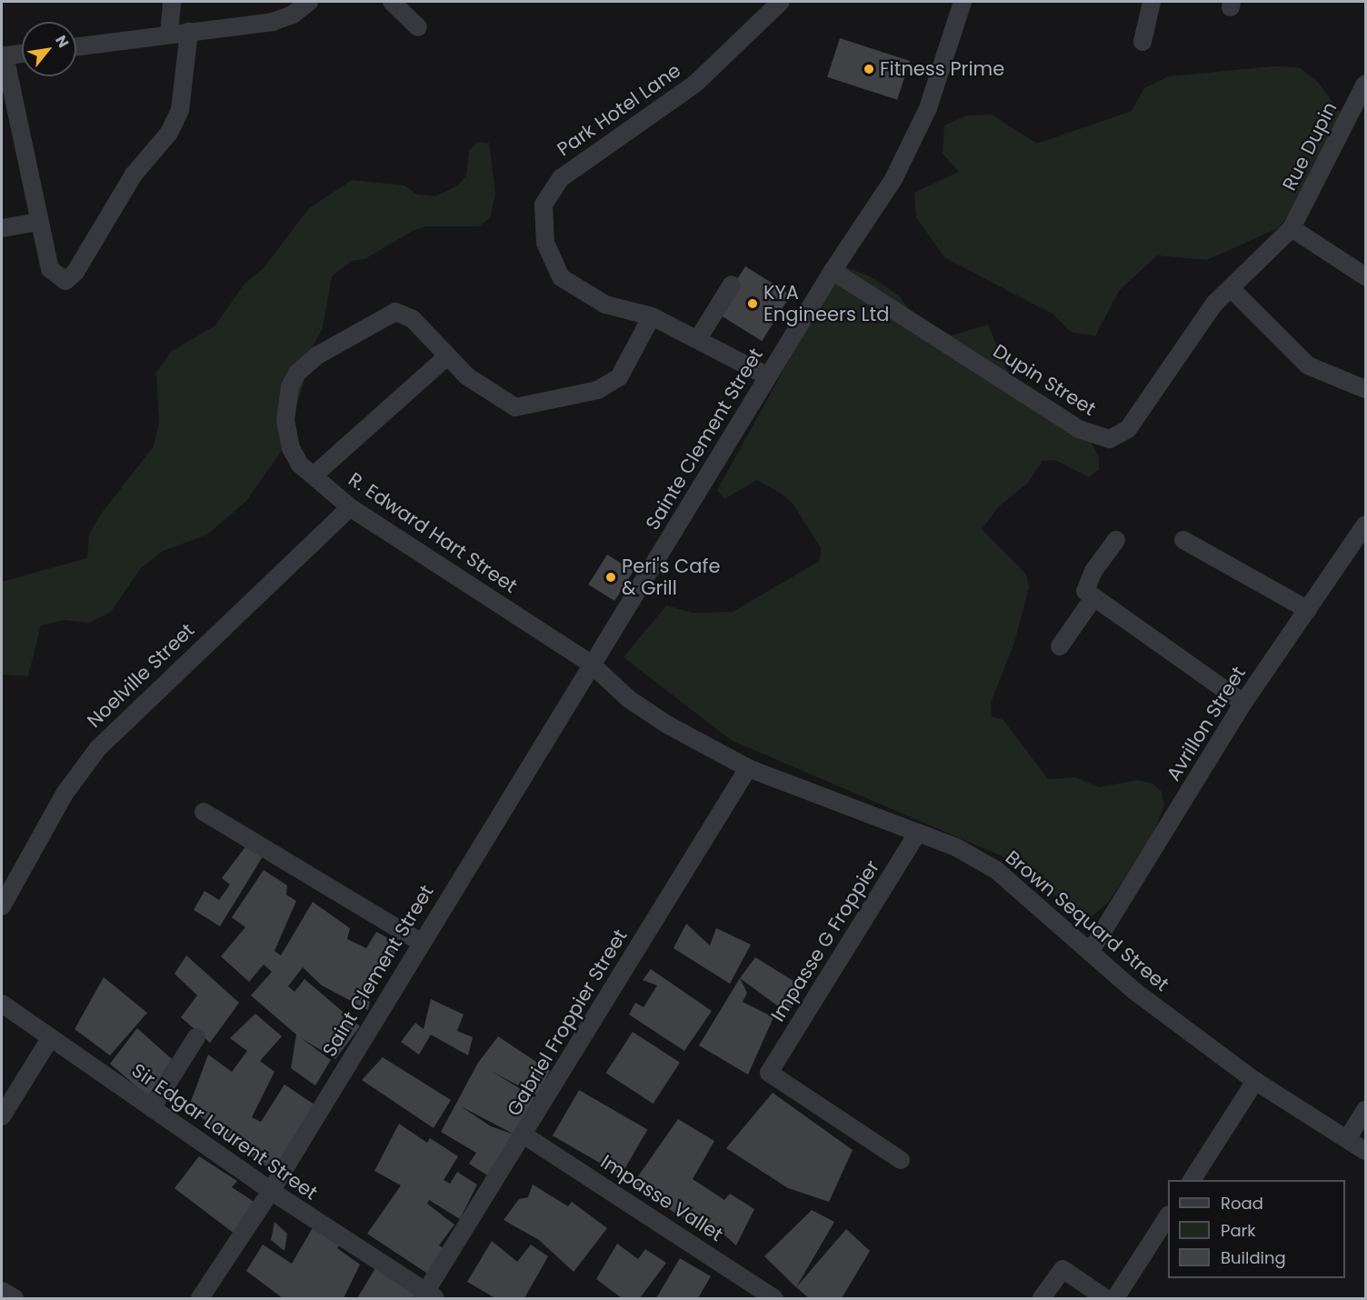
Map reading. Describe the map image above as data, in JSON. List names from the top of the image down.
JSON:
{
  "streets": {
    "street": [
      "Park Hotel Lane",
      "Rue Dupin",
      "Dupin Street",
      "Sainte Clement Street",
      "R. Edward Hart Street",
      "Noelville Street",
      "Avrillon Street",
      "Brown Sequard Street",
      "Impasse G Froppier",
      "Saint Clement Street",
      "Gabriel Froppier Street",
      "Sir Edgar Laurent Street",
      "Impasse Vallet"
    ]
  },
  "crossings": [
    ["Park Hotel Lane", "Sainte Clement Street"],
    ["Rue Dupin", "Dupin Street"],
    ["Dupin Street", "Sainte Clement Street"],
    ["Sainte Clement Street", "R. Edward Hart Street"],
    ["Sainte Clement Street", "Brown Sequard Street"],
    ["Sainte Clement Street", "Saint Clement Street"],
    ["R. Edward Hart Street", "Noelville Street"],
    ["R. Edward Hart Street", "Brown Sequard Street"],
    ["R. Edward Hart Street", "Saint Clement Street"],
    ["Avrillon Street", "Brown Sequard Street"],
    ["Brown Sequard Street", "Impasse G Froppier"],
    ["Brown Sequard Street", "Saint Clement Street"],
    ["Brown Sequard Street", "Gabriel Froppier Street"],
    ["Saint Clement Street", "Sir Edgar Laurent Street"],
    ["Gabriel Froppier Street", "Sir Edgar Laurent Street"],
    ["Gabriel Froppier Street", "Impasse Vallet"]
  ],
  "places": ["Fitness Prime", "KYA Engineers Ltd", "Peri's Cafe & Grill"],
  "legend": ["Road", "Park", "Building"],
  "north": "top right"
}
